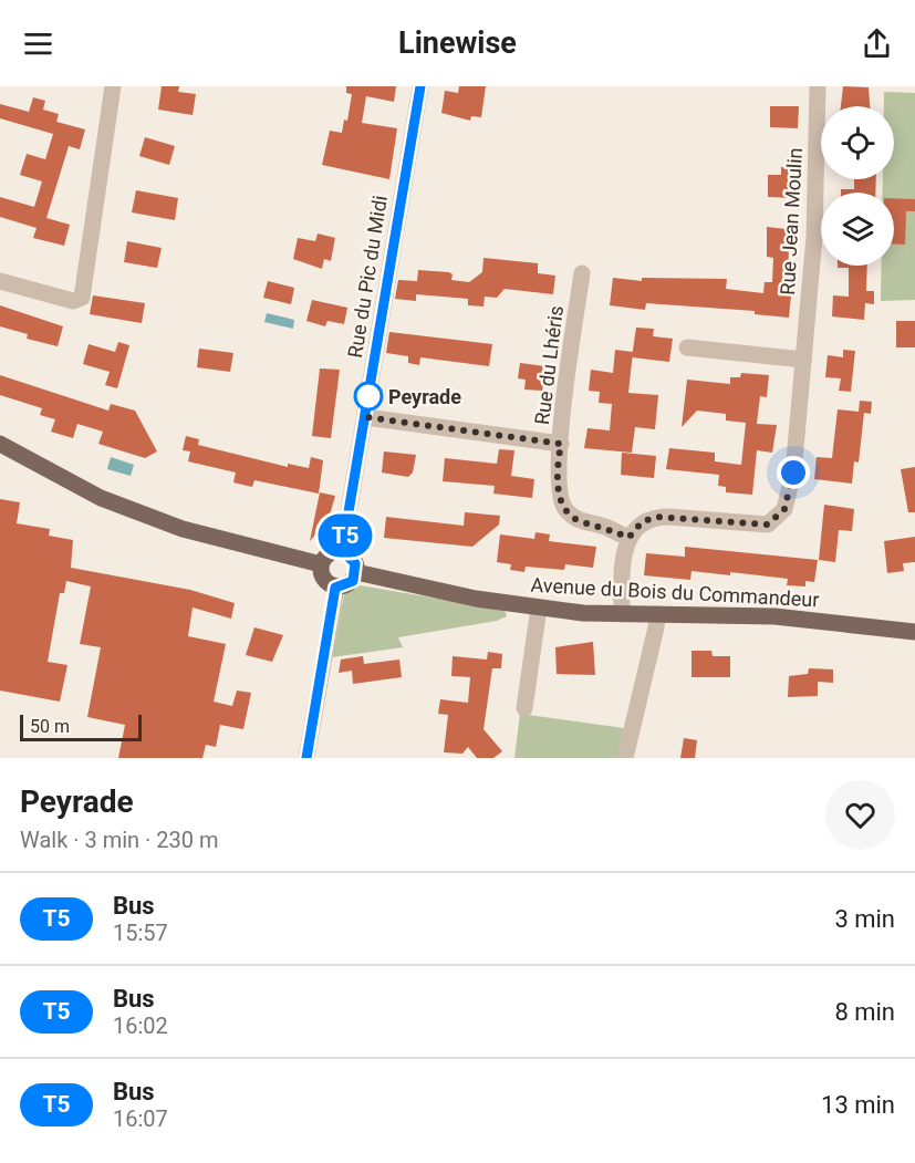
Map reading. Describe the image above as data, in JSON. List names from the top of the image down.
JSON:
{
  "streets": {
    "main road": ["Avenue du Bois du Commandeur"],
    "street": ["Rue Jean Moulin", "Rue du Pic du Midi", "Rue du Lhéris"]
  },
  "crossings": [
    ["Rue Jean Moulin", "Rue du Lhéris"],
    ["Rue du Pic du Midi", "Avenue du Bois du Commandeur"]
  ],
  "places": ["Peyrade"],
  "lines": ["bus line T5"],
  "scale_bar": "50 m",
  "page": {
    "header": "Linewise",
    "on_map": "T5",
    "scale": "50 m",
    "heading": ["Peyrade", "Walk · 3 min · 230 m"],
    "list": [
      {
        "mark": "T5",
        "name": "Bus",
        "note": "15:57",
        "value": "3 min"
      },
      {
        "mark": "T5",
        "name": "Bus",
        "note": "16:02",
        "value": "8 min"
      },
      {
        "mark": "T5",
        "name": "Bus",
        "note": "16:07",
        "value": "13 min"
      }
    ]
  }
}
